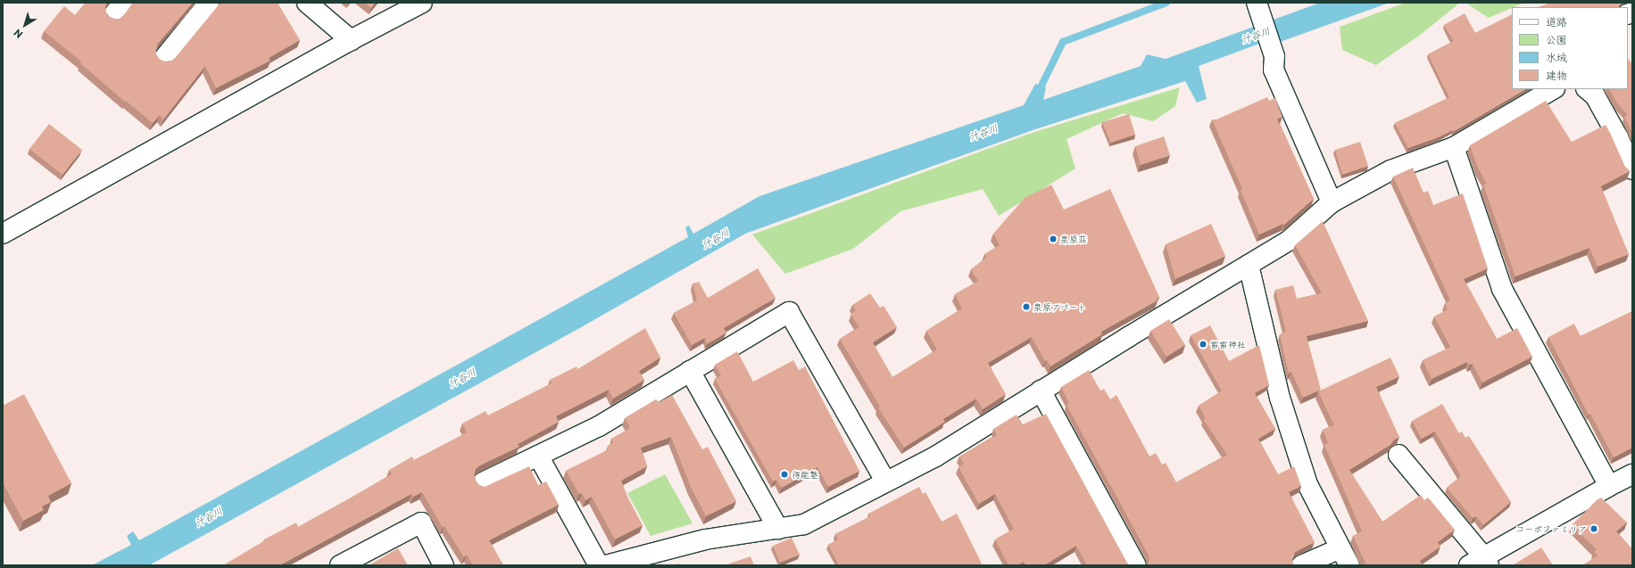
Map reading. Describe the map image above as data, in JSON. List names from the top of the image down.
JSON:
{
  "water": ["汁谷川"],
  "places": [
    "泉原荘",
    "泉原アパート",
    "雷雷神社",
    "得能塾",
    "コーポファミリア"
  ],
  "legend": [
    "道路",
    "公園",
    "水域",
    "建物"
  ],
  "north": "bottom left"
}
